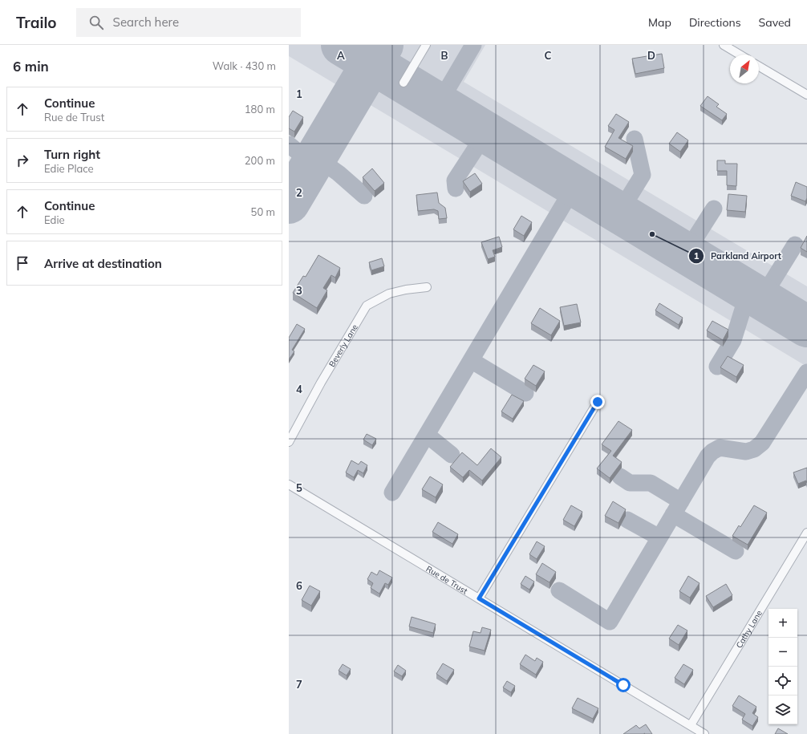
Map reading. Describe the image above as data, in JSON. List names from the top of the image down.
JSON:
{
  "streets": {
    "street": ["Beverly Lane", "Rue de Trust", "Cathy Lane"]
  },
  "crossings": [
    ["Rue de Trust", "Cathy Lane"]
  ],
  "places": ["Parkland Airport"],
  "north": "top right",
  "page": {
    "header": "Trailo",
    "search": "Search here",
    "nav": ["Map", "Directions", "Saved"],
    "heading": ["6 min", "Walk · 430 m"],
    "list": [
      ["Continue", "Rue de Trust", "180 m"],
      ["Turn right", "Edie Place", "200 m"],
      ["Continue", "Edie", "50 m"],
      "Arrive at destination"
    ],
    "map_buttons": ["+", "−"]
  },
  "grid": {
    "columns": [
      "A",
      "B",
      "C",
      "D"
    ],
    "rows": [
      "1",
      "2",
      "3",
      "4",
      "5",
      "6",
      "7"
    ]
  }
}
